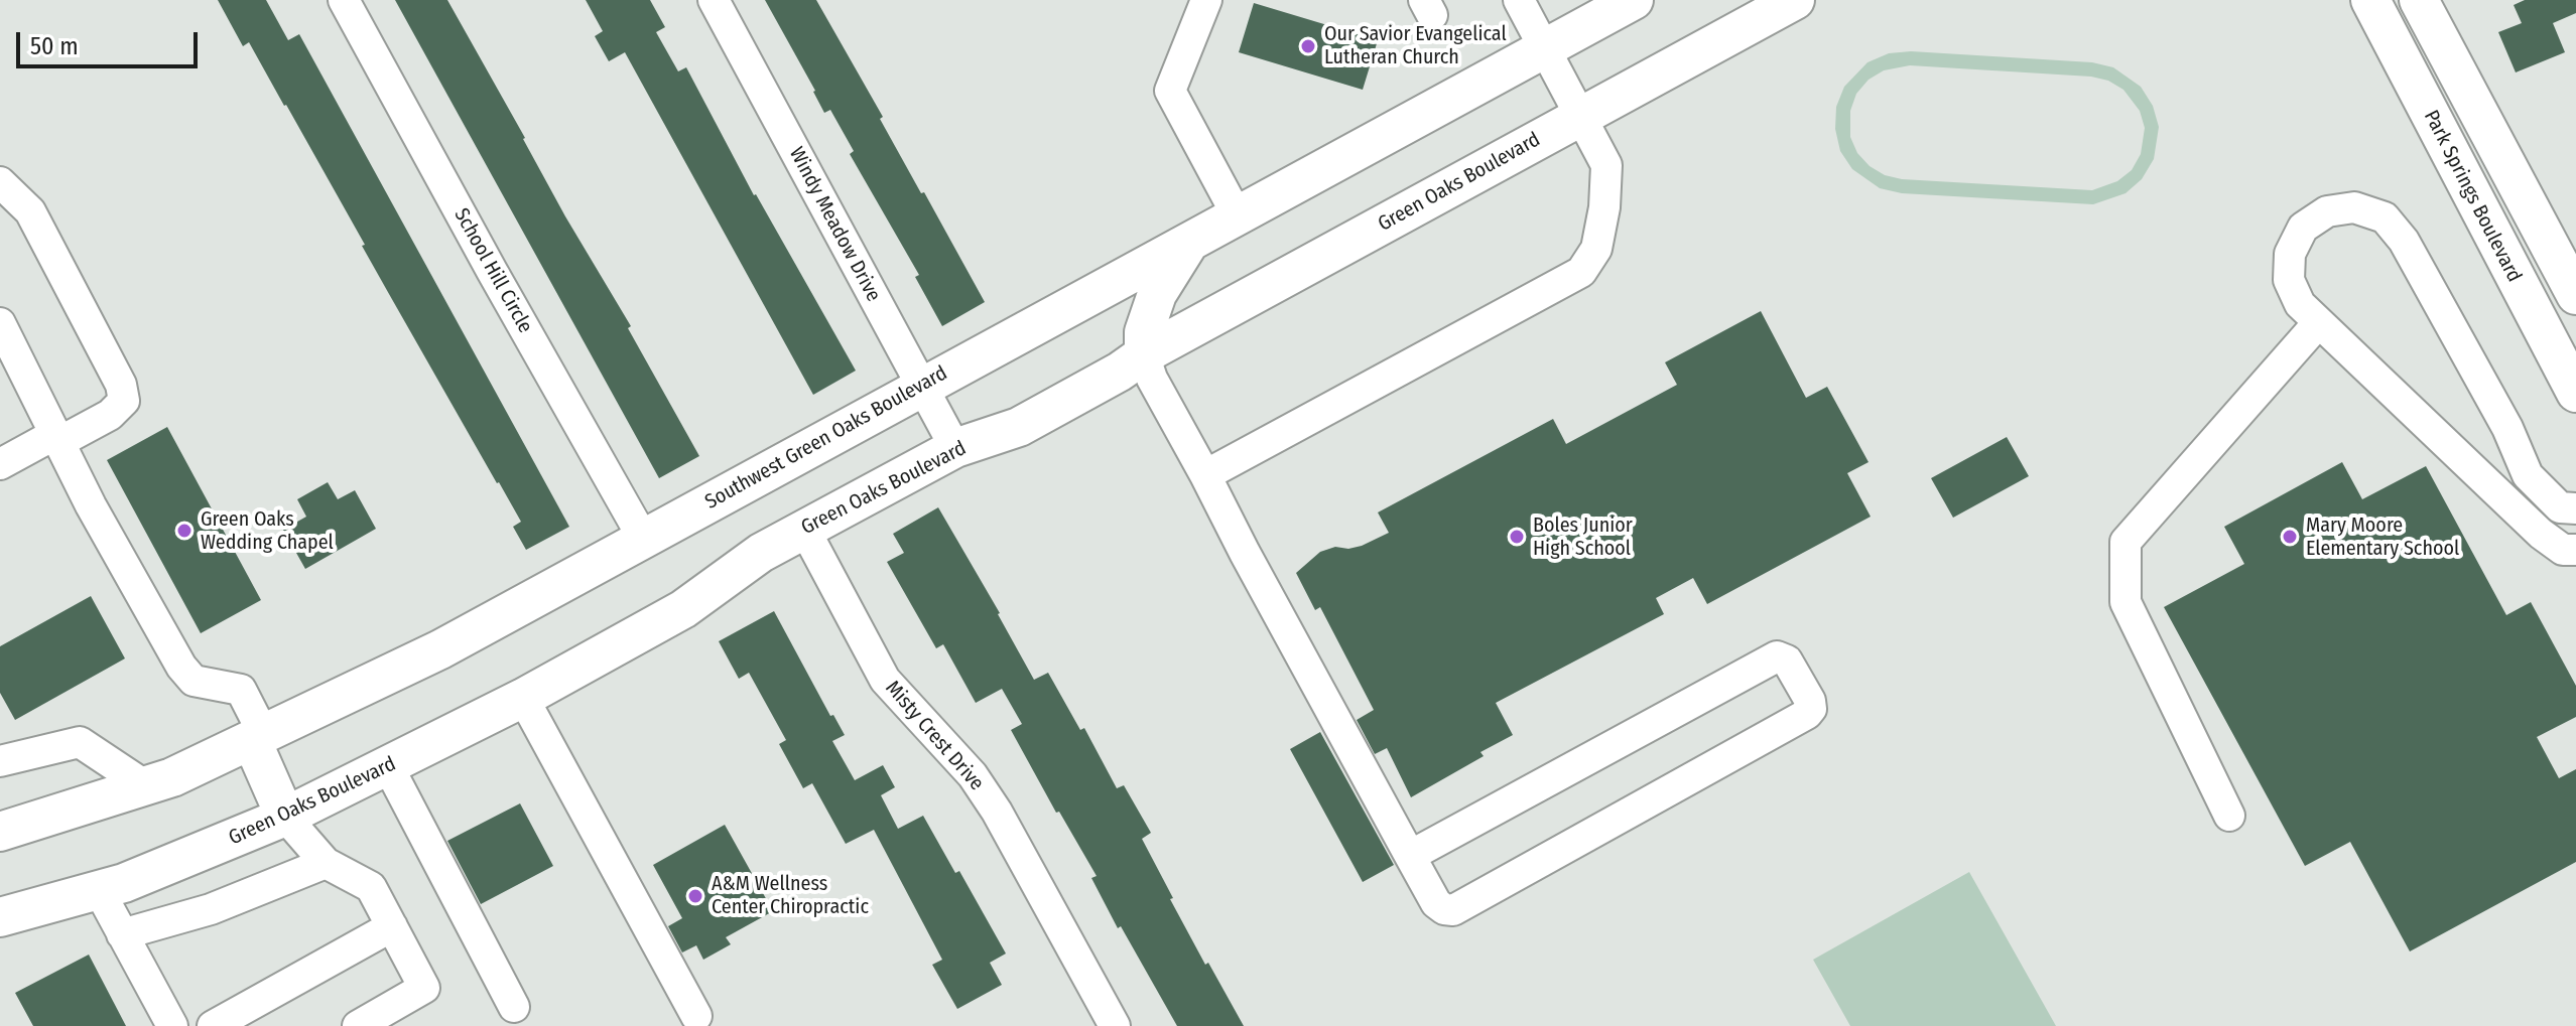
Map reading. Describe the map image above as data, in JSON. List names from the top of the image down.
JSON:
{
  "streets": {
    "main road": ["Green Oaks Boulevard", "Park Springs Boulevard", "Southwest Green Oaks Boulevard"],
    "street": ["Windy Meadow Drive", "School Hill Circle", "Misty Crest Drive"]
  },
  "crossings": [
    ["Green Oaks Boulevard", "Windy Meadow Drive"],
    ["Green Oaks Boulevard", "Misty Crest Drive"],
    ["Windy Meadow Drive", "Southwest Green Oaks Boulevard"],
    ["School Hill Circle", "Southwest Green Oaks Boulevard"]
  ],
  "places": [
    "Our Savior Evangelical Lutheran Church",
    "Green Oaks Wedding Chapel",
    "Boles Junior High School",
    "Mary Moore Elementary School",
    "A&M Wellness Center Chiropractic"
  ],
  "scale_bar": "50 m"
}
